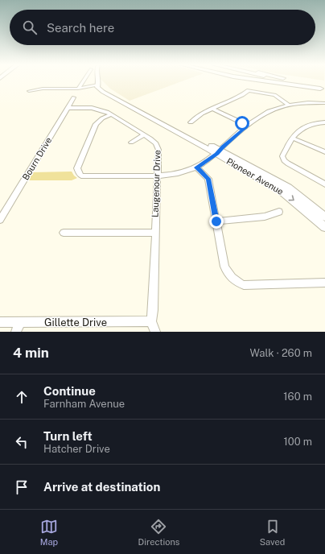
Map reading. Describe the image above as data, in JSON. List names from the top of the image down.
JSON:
{
  "streets": {
    "main road": ["Pioneer Avenue"],
    "street": ["Bourn Drive", "Laugenour Drive", "Gillette Drive"]
  },
  "crossings": [
    ["Bourn Drive", "Laugenour Drive"],
    ["Laugenour Drive", "Gillette Drive"]
  ],
  "page": {
    "search": "Search here",
    "heading": ["4 min", "Walk · 260 m"],
    "list": [
      ["Continue", "Farnham Avenue", "160 m"],
      ["Turn left", "Hatcher Drive", "100 m"],
      "Arrive at destination"
    ],
    "nav": ["Map", "Directions", "Saved"]
  }
}
